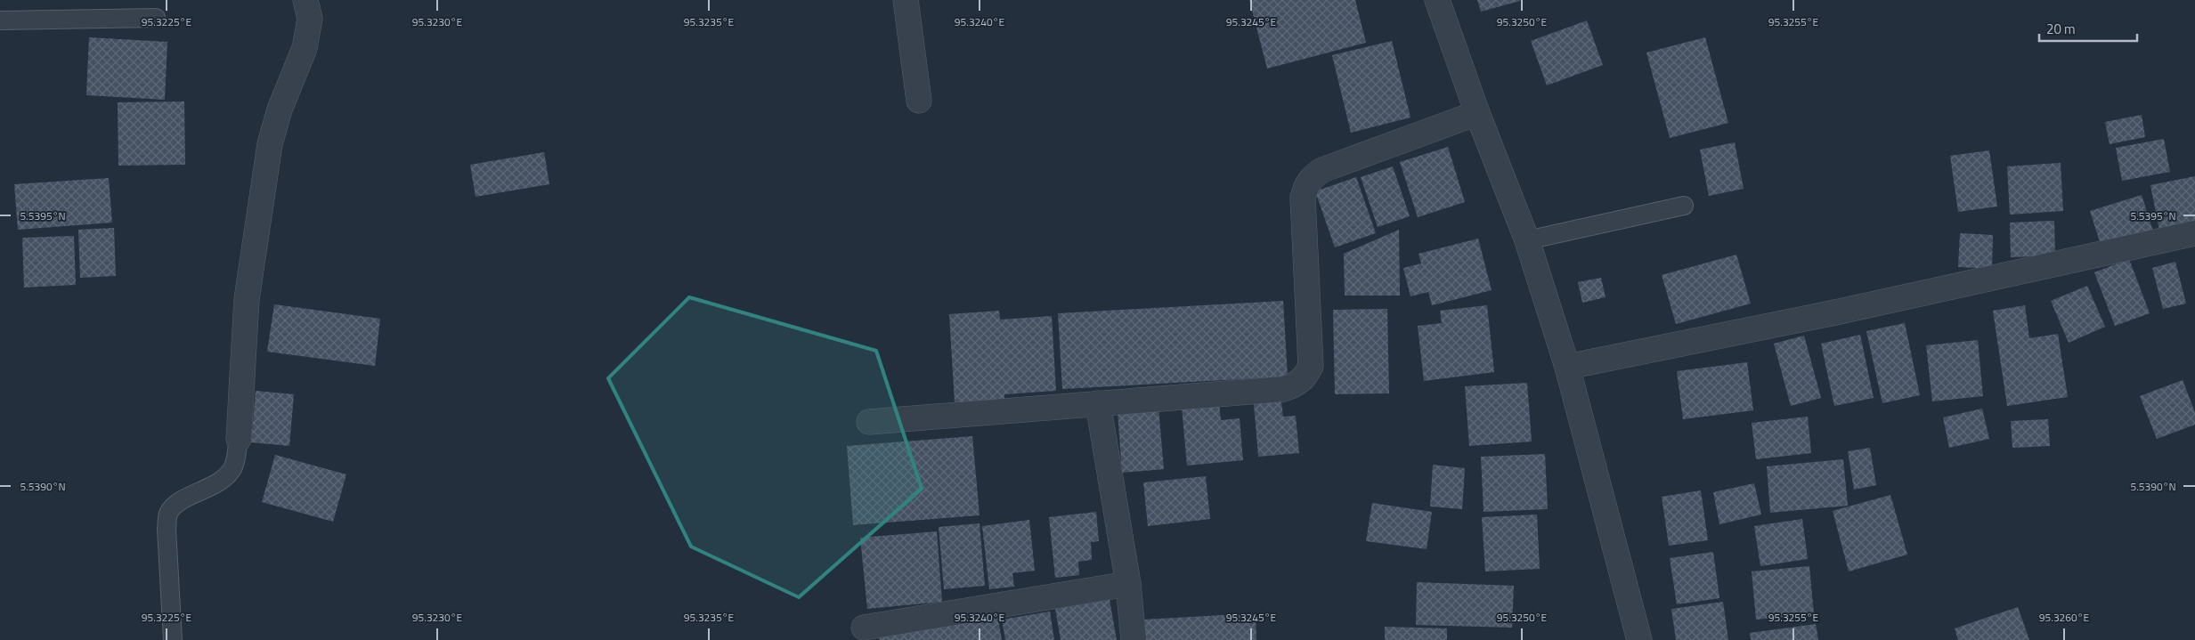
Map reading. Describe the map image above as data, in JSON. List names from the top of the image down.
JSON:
{
  "scale_bar": "20 m",
  "coordinates": [
    "95.3225°E",
    "95.3230°E",
    "95.3235°E",
    "95.3240°E",
    "95.3245°E",
    "95.3250°E",
    "95.3255°E",
    "5.5395°N",
    "5.5390°N",
    "95.3260°E"
  ]
}
